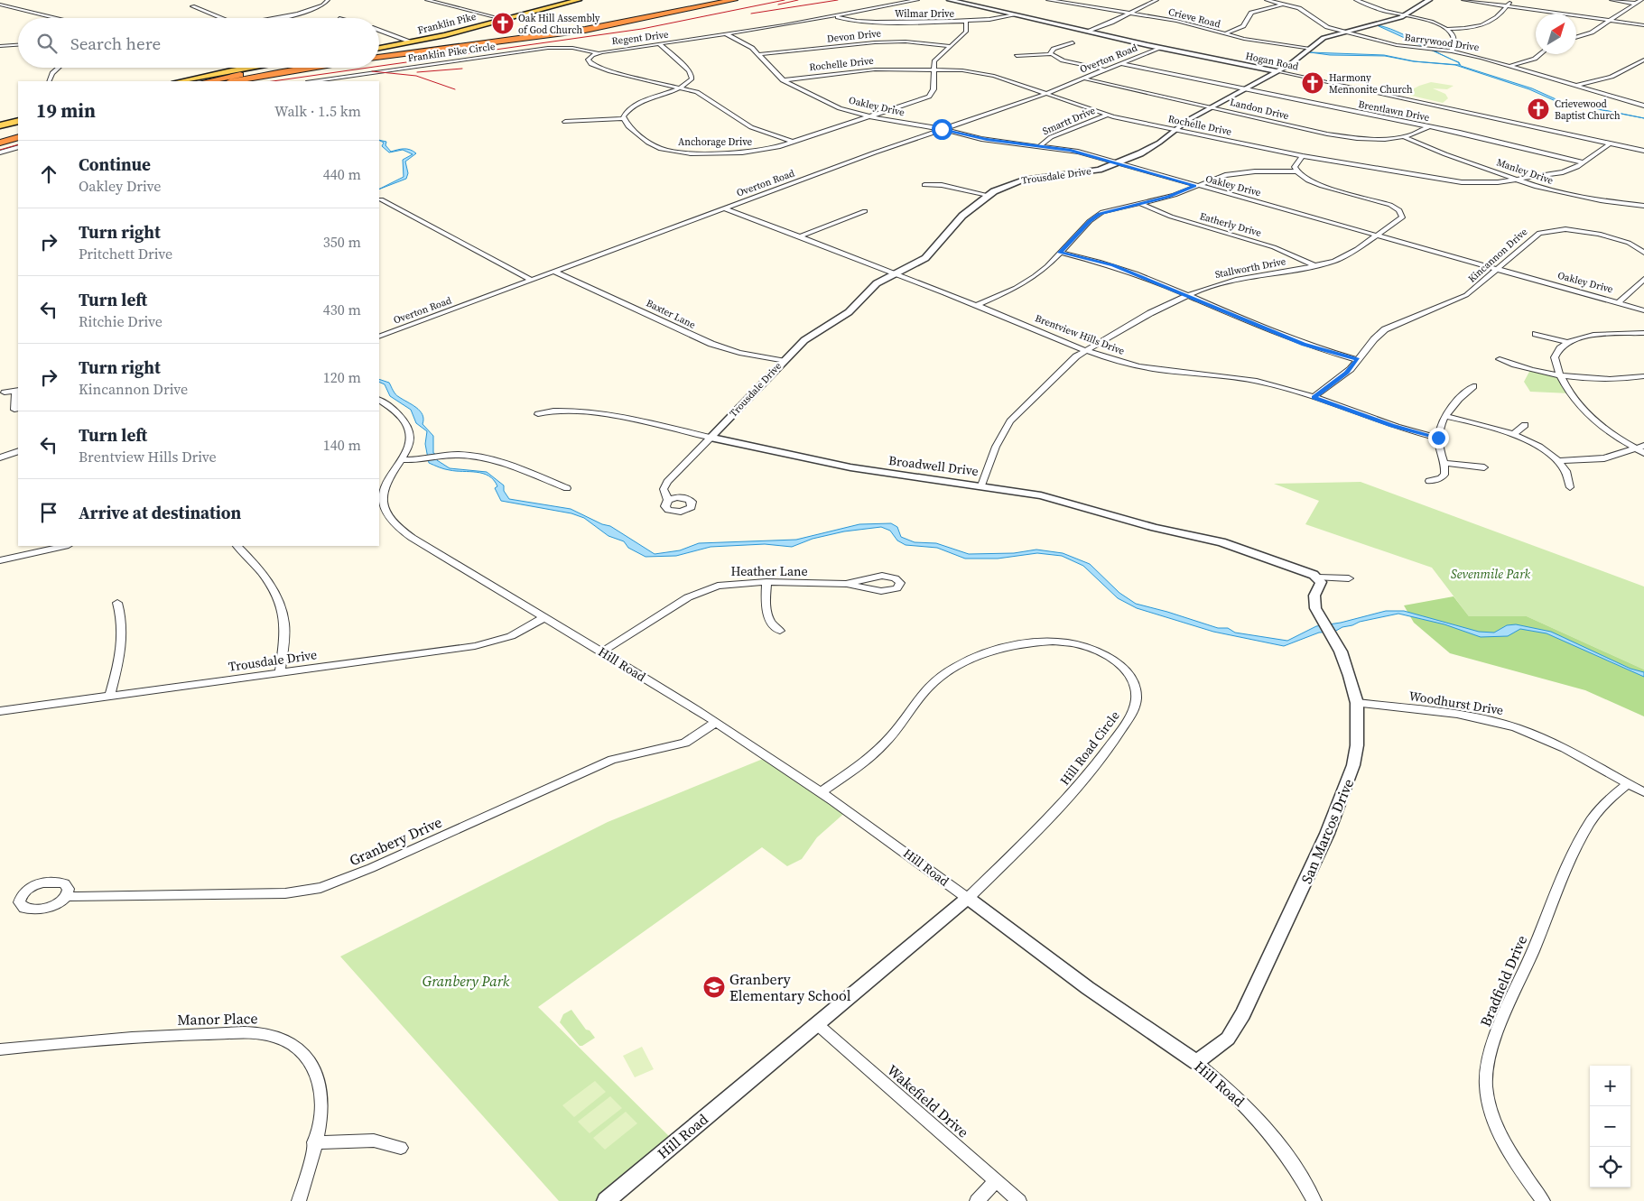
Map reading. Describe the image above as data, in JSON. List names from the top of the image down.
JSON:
{
  "streets": {
    "main road": ["Franklin Pike"],
    "street": [
      "Wilmar Drive",
      "Crieve Road",
      "Devon Drive",
      "Regent Drive",
      "Barrywood Drive",
      "Franklin Pike Circle",
      "Overton Road",
      "Hogan Road",
      "Rochelle Drive",
      "Oakley Drive",
      "Landon Drive",
      "Brentlawn Drive",
      "Smartt Drive",
      "Anchorage Drive",
      "Manley Drive",
      "Trousdale Drive",
      "Eatherly Drive",
      "Kincannon Drive",
      "Stallworth Drive",
      "Baxter Lane",
      "Brentview Hills Drive",
      "Broadwell Drive",
      "Heather Lane",
      "Hill Road",
      "Woodhurst Drive",
      "Hill Road Circle",
      "San Marcos Drive",
      "Granbery Drive",
      "Bradfield Drive",
      "Manor Place",
      "Wakefield Drive"
    ]
  },
  "crossings": [
    ["Wilmar Drive", "Regent Drive"],
    ["Wilmar Drive", "Hogan Road"],
    ["Crieve Road", "Trousdale Drive"],
    ["Devon Drive", "Oakley Drive"],
    ["Regent Drive", "Franklin Pike Circle"],
    ["Regent Drive", "Oakley Drive"],
    ["Regent Drive", "Anchorage Drive"],
    ["Barrywood Drive", "Trousdale Drive"],
    ["Overton Road", "Hogan Road"],
    ["Overton Road", "Rochelle Drive"],
    ["Overton Road", "Oakley Drive"],
    ["Overton Road", "Landon Drive"],
    ["Overton Road", "Brentlawn Drive"],
    ["Overton Road", "Baxter Lane"],
    ["Overton Road", "Brentview Hills Drive"],
    ["Hogan Road", "Rochelle Drive"],
    ["Hogan Road", "Trousdale Drive"],
    ["Rochelle Drive", "Oakley Drive"],
    ["Rochelle Drive", "Brentlawn Drive"],
    ["Rochelle Drive", "Smartt Drive"],
    ["Rochelle Drive", "Anchorage Drive"],
    ["Rochelle Drive", "Manley Drive"],
    ["Rochelle Drive", "Trousdale Drive"],
    ["Oakley Drive", "Smartt Drive"],
    ["Oakley Drive", "Anchorage Drive"],
    ["Oakley Drive", "Trousdale Drive"],
    ["Oakley Drive", "Kincannon Drive"],
    ["Oakley Drive", "Stallworth Drive"],
    ["Landon Drive", "Brentlawn Drive"],
    ["Landon Drive", "Manley Drive"],
    ["Landon Drive", "Trousdale Drive"],
    ["Brentlawn Drive", "Trousdale Drive"],
    ["Trousdale Drive", "Baxter Lane"],
    ["Trousdale Drive", "Brentview Hills Drive"],
    ["Trousdale Drive", "Broadwell Drive"],
    ["Trousdale Drive", "Hill Road"],
    ["Eatherly Drive", "Stallworth Drive"],
    ["Kincannon Drive", "Brentview Hills Drive"],
    ["Stallworth Drive", "Brentview Hills Drive"],
    ["Stallworth Drive", "Broadwell Drive"],
    ["Broadwell Drive", "San Marcos Drive"],
    ["Heather Lane", "Hill Road"],
    ["Hill Road", "Hill Road Circle"],
    ["Hill Road", "San Marcos Drive"],
    ["Hill Road", "Granbery Drive"],
    ["Hill Road", "Wakefield Drive"],
    ["Woodhurst Drive", "San Marcos Drive"],
    ["Woodhurst Drive", "Bradfield Drive"]
  ],
  "parks": ["Sevenmile Park", "Granbery Park"],
  "places": {
    "church": ["Oak Hill Assembly of God Church", "Harmony Mennonite Church", "Crievewood Baptist Church"],
    "school or university": ["Granbery Elementary School"]
  },
  "north": "top right",
  "page": {
    "search": "Search here",
    "heading": ["19 min", "Walk · 1.5 km"],
    "list": [
      ["Continue", "Oakley Drive", "440 m"],
      ["Turn right", "Pritchett Drive", "350 m"],
      ["Turn left", "Ritchie Drive", "430 m"],
      ["Turn right", "Kincannon Drive", "120 m"],
      ["Turn left", "Brentview Hills Drive", "140 m"],
      "Arrive at destination"
    ],
    "map_buttons": ["+", "−"]
  }
}
